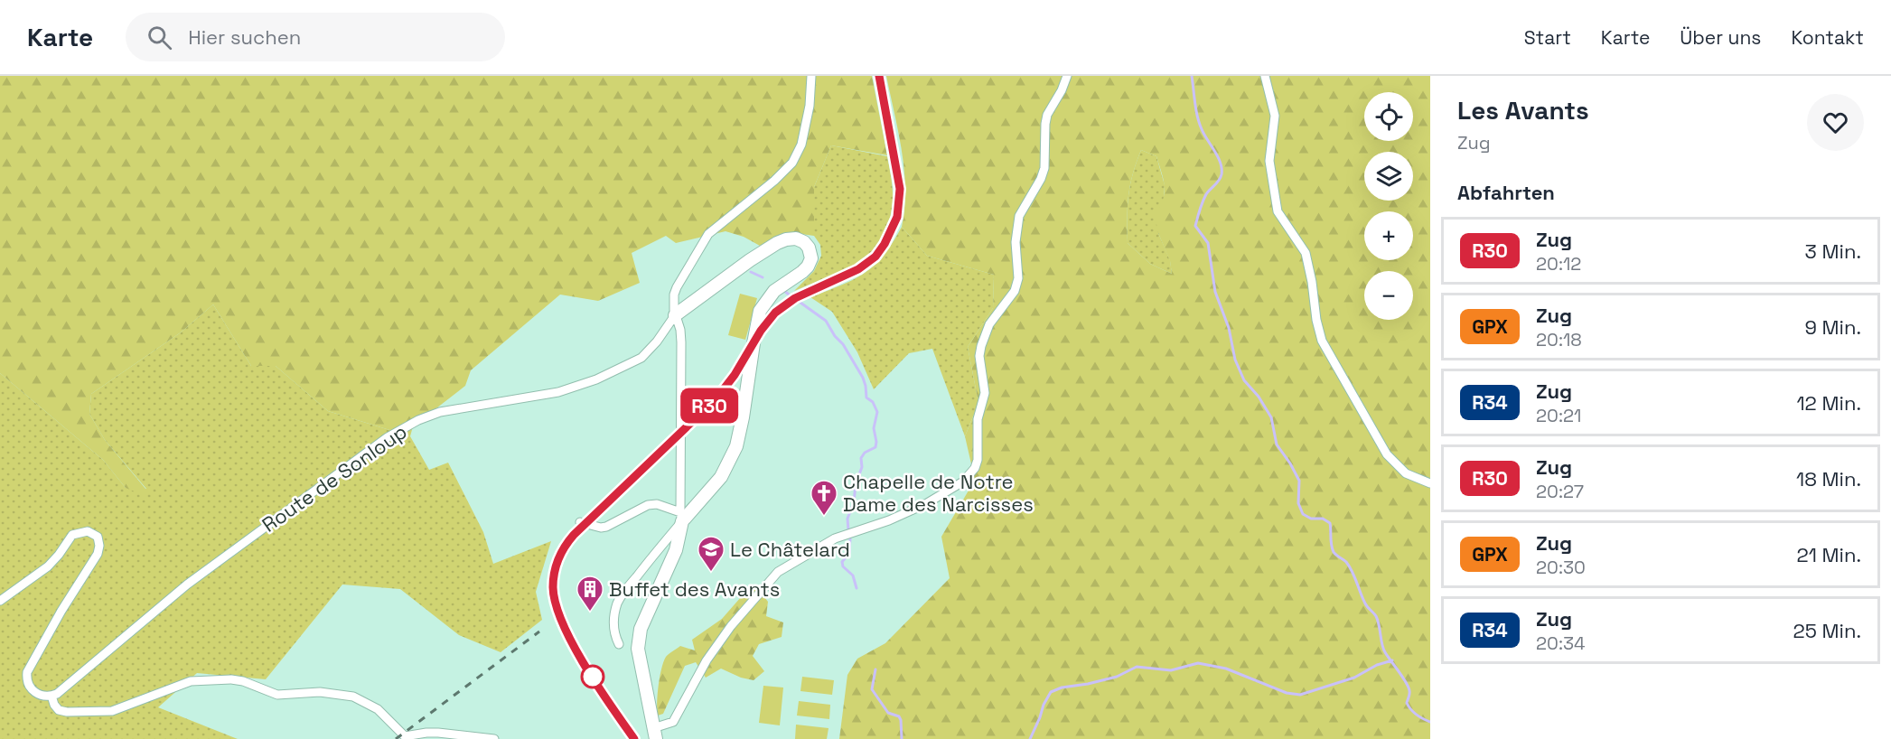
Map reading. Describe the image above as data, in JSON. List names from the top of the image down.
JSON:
{
  "streets": {
    "street": ["Route de Sonloup"]
  },
  "places": {
    "church": ["Chapelle de Notre Dame des Narcisses"],
    "school or university": ["Le Châtelard"],
    "building": ["Buffet des Avants"]
  },
  "page": {
    "header": "Karte",
    "search": "Hier suchen",
    "nav": [
      "Start",
      "Karte",
      "Über uns",
      "Kontakt"
    ],
    "on_map": "R30",
    "heading": [
      ["Les Avants", "Zug"],
      "Abfahrten"
    ],
    "map_buttons": ["+", "−"],
    "list": [
      {
        "mark": "R30",
        "name": "Zug",
        "note": "20:12",
        "value": "3 Min."
      },
      {
        "mark": "GPX",
        "name": "Zug",
        "note": "20:18",
        "value": "9 Min."
      },
      {
        "mark": "R34",
        "name": "Zug",
        "note": "20:21",
        "value": "12 Min."
      },
      {
        "mark": "R30",
        "name": "Zug",
        "note": "20:27",
        "value": "18 Min."
      },
      {
        "mark": "GPX",
        "name": "Zug",
        "note": "20:30",
        "value": "21 Min."
      },
      {
        "mark": "R34",
        "name": "Zug",
        "note": "20:34",
        "value": "25 Min."
      }
    ]
  }
}
